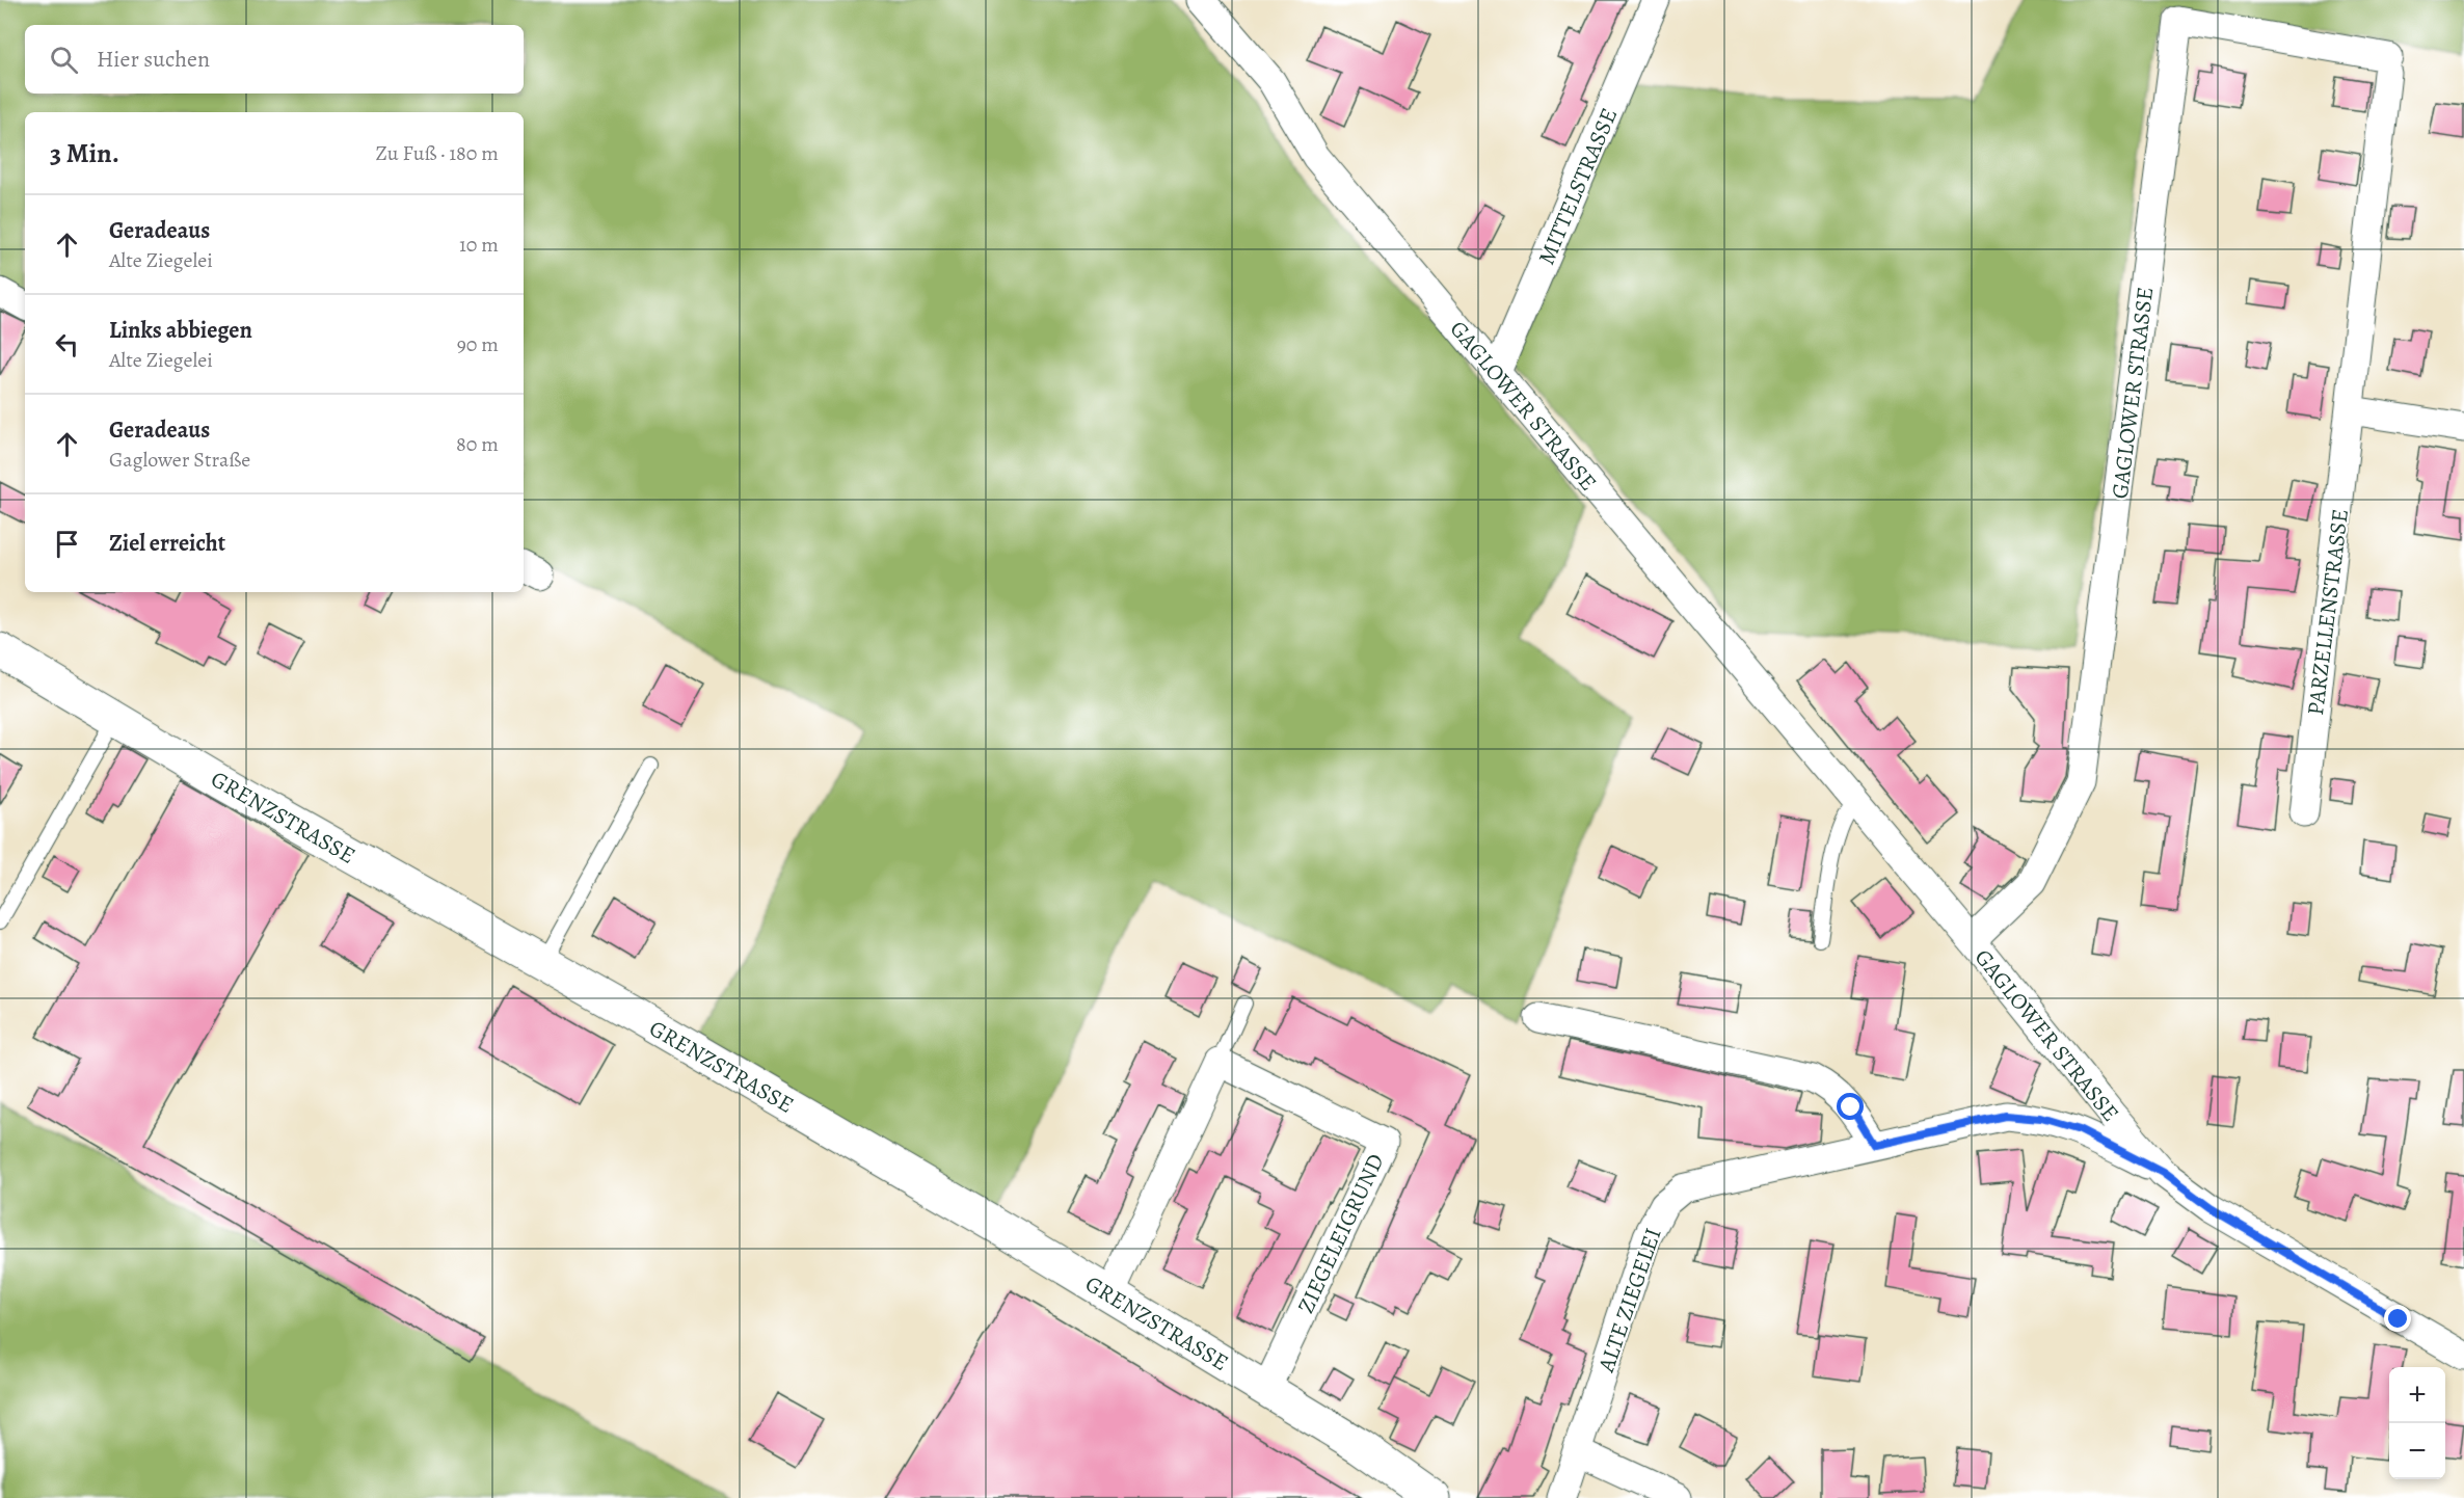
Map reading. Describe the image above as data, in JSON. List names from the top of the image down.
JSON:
{
  "streets": {
    "street": [
      "MITTELSTRASSE",
      "GAGLOWER STRASSE",
      "PARZELLENSTRASSE",
      "GRENZSTRASSE",
      "ZIEGELEIGRUND",
      "ALTE ZIEGELEI"
    ]
  },
  "crossings": [
    ["MITTELSTRASSE", "GAGLOWER STRASSE"],
    ["GAGLOWER STRASSE", "PARZELLENSTRASSE"],
    ["GAGLOWER STRASSE", "ALTE ZIEGELEI"],
    ["GRENZSTRASSE", "ZIEGELEIGRUND"]
  ],
  "page": {
    "search": "Hier suchen",
    "heading": ["3 Min.", "Zu Fuß · 180 m"],
    "list": [
      ["Geradeaus", "Alte Ziegelei", "10 m"],
      ["Links abbiegen", "Alte Ziegelei", "90 m"],
      ["Geradeaus", "Gaglower Straße", "80 m"],
      "Ziel erreicht"
    ],
    "map_buttons": ["+", "−"]
  }
}
